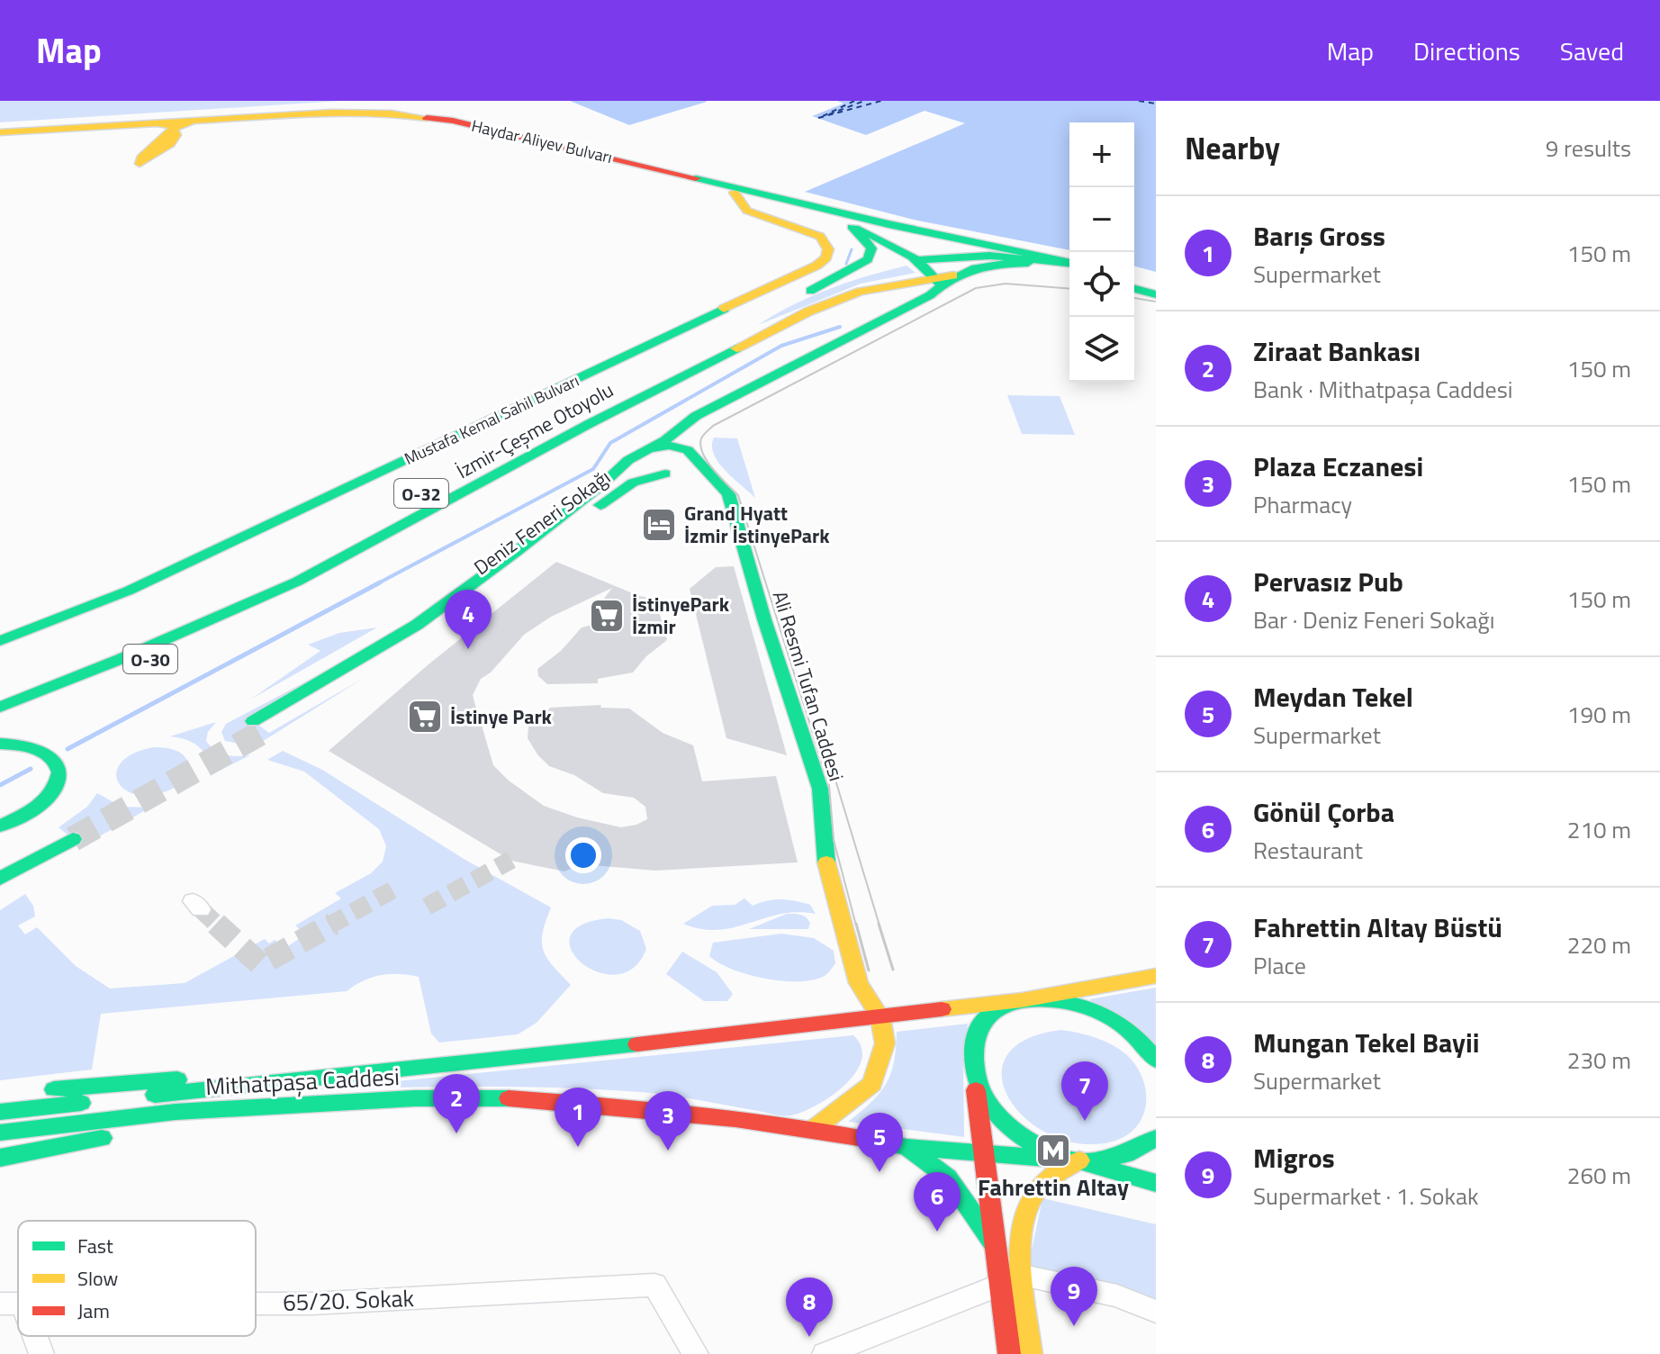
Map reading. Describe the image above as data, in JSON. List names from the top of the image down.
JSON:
{
  "streets": {
    "main road": [
      "Haydar Aliyev Bulvarı",
      "Mustafa Kemal Sahil Bulvarı",
      "İzmir-Çeşme Otoyolu",
      "O-32",
      "Deniz Feneri Sokağı",
      "O-30",
      "Ali Resmi Tufan Caddesi",
      "Mithatpaşa Caddesi"
    ],
    "street": ["65/20. Sokak"]
  },
  "crossings": [
    ["Haydar Aliyev Bulvarı", "Mustafa Kemal Sahil Bulvarı"],
    ["Haydar Aliyev Bulvarı", "İzmir-Çeşme Otoyolu"],
    ["İzmir-Çeşme Otoyolu", "O-30"],
    ["Deniz Feneri Sokağı", "Ali Resmi Tufan Caddesi"],
    ["Ali Resmi Tufan Caddesi", "Mithatpaşa Caddesi"]
  ],
  "places": {
    "hotel": ["Grand Hyatt İzmir İstinyePark"],
    "supermarket": ["İstinyePark İzmir", "İstinye Park"],
    "metro station": ["Fahrettin Altay"]
  },
  "legend": ["Fast", "Slow", "Jam"],
  "page": {
    "header": "Map",
    "nav": ["Map", "Directions", "Saved"],
    "heading": ["Nearby", "9 results"],
    "map_buttons": ["+", "−"],
    "list": [
      {
        "mark": "1",
        "name": "Barış Gross",
        "note": "Supermarket",
        "value": "150 m"
      },
      {
        "mark": "2",
        "name": "Ziraat Bankası",
        "note": "Bank · Mithatpaşa Caddesi",
        "value": "150 m"
      },
      {
        "mark": "3",
        "name": "Plaza Eczanesi",
        "note": "Pharmacy",
        "value": "150 m"
      },
      {
        "mark": "4",
        "name": "Pervasız Pub",
        "note": "Bar · Deniz Feneri Sokağı",
        "value": "150 m"
      },
      {
        "mark": "5",
        "name": "Meydan Tekel",
        "note": "Supermarket",
        "value": "190 m"
      },
      {
        "mark": "6",
        "name": "Gönül Çorba",
        "note": "Restaurant",
        "value": "210 m"
      },
      {
        "mark": "7",
        "name": "Fahrettin Altay Büstü",
        "note": "Place",
        "value": "220 m"
      },
      {
        "mark": "8",
        "name": "Mungan Tekel Bayii",
        "note": "Supermarket",
        "value": "230 m"
      },
      {
        "mark": "9",
        "name": "Migros",
        "note": "Supermarket · 1. Sokak",
        "value": "260 m"
      }
    ],
    "pins": [
      "4",
      "7",
      "2",
      "1",
      "3",
      "5",
      "6",
      "9",
      "8"
    ]
  }
}
